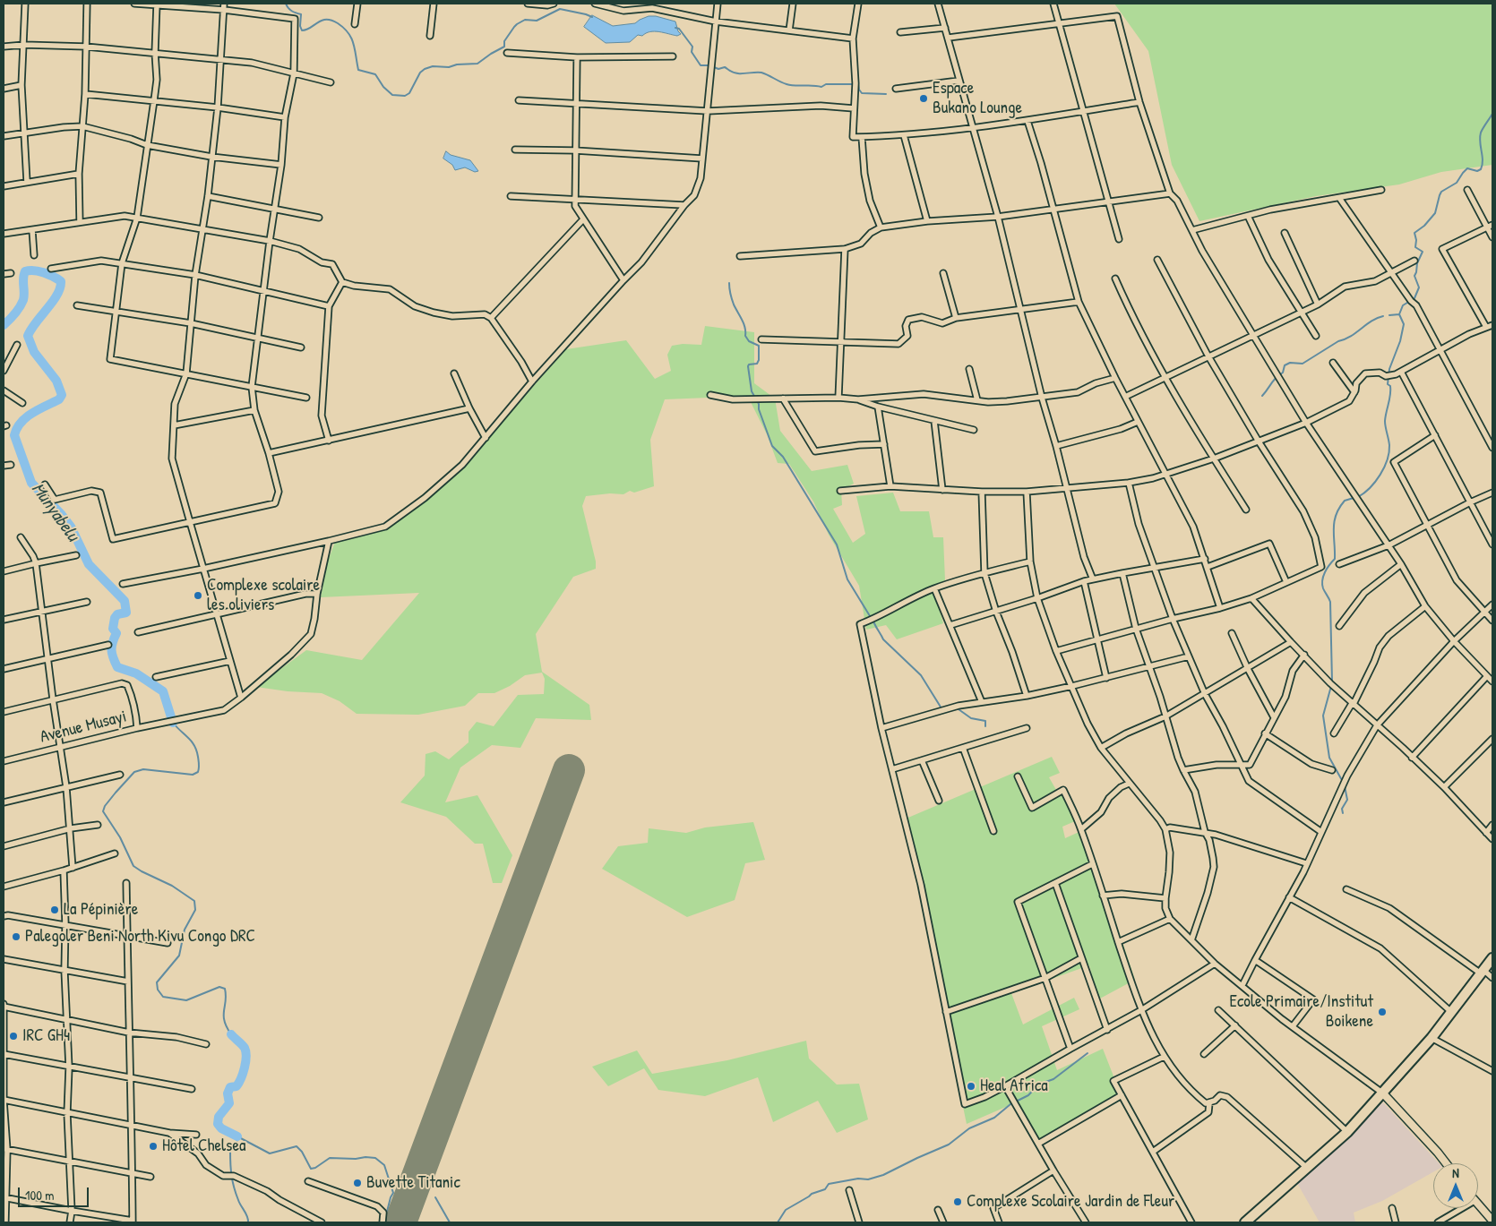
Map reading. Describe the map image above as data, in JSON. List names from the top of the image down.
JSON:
{
  "streets": {
    "street": ["Avenue Musayi"]
  },
  "water": ["Munyabelu"],
  "places": [
    "Espace Bukano Lounge",
    "Complexe scolaire les oliviers",
    "La Pépinière",
    "Palegoler Beni North Kivu Congo DRC",
    "Ecole Primaire/Institut Boikene",
    "IRC GH4",
    "Heal Africa",
    "Hôtel Chelsea",
    "Buvette Titanic",
    "Complexe Scolaire Jardin de Fleur"
  ],
  "scale_bar": "100 m",
  "north": "top"
}
